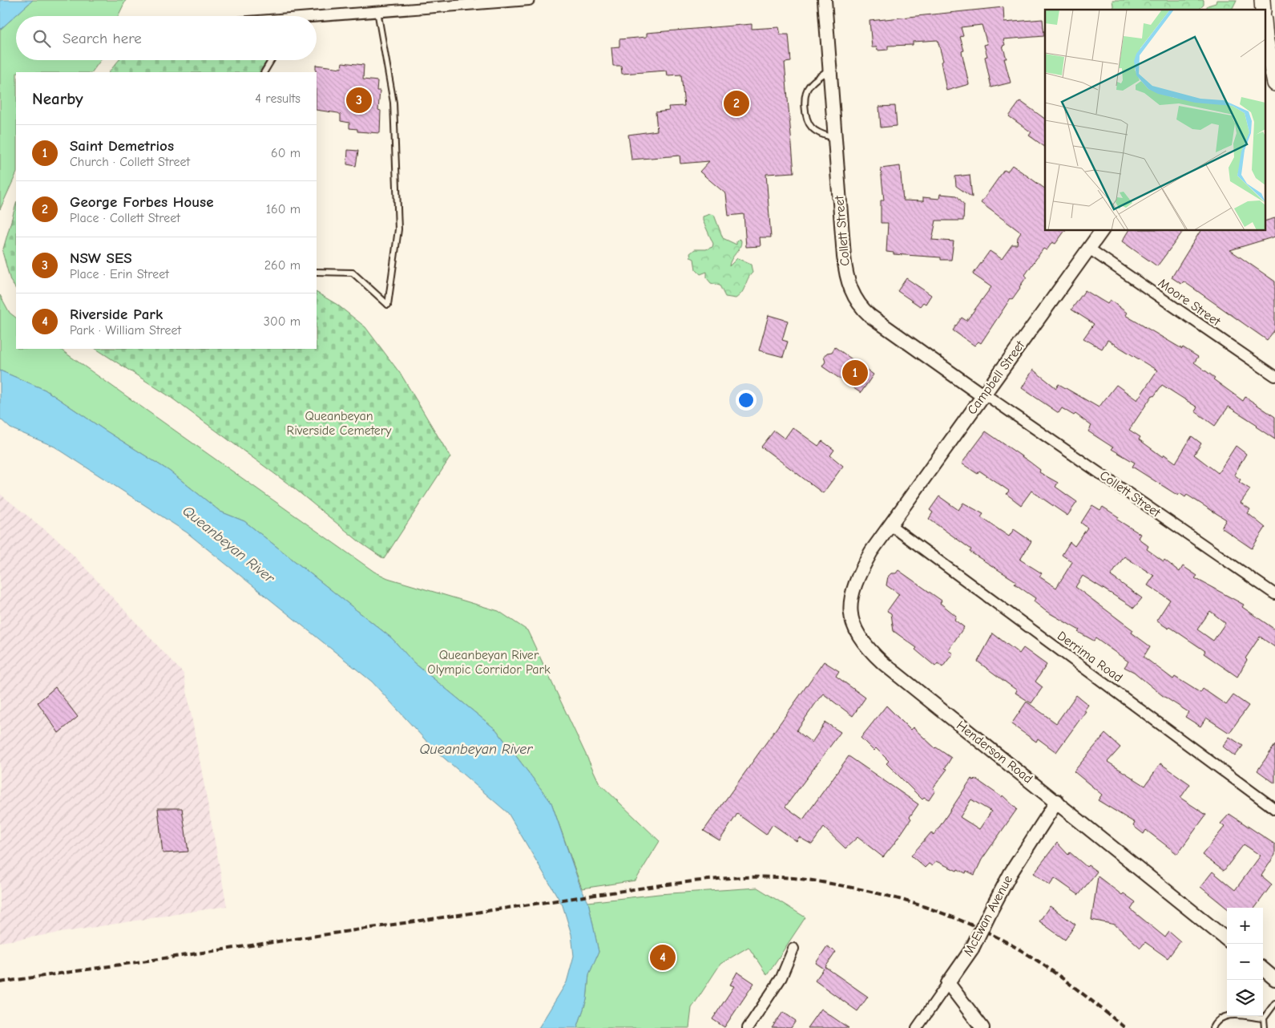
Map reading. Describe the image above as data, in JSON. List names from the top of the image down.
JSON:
{
  "streets": {
    "street": [
      "Collett Street",
      "Moore Street",
      "Campbell Street",
      "Derrima Road",
      "Henderson Road",
      "McEwan Avenue"
    ]
  },
  "crossings": [
    ["Collett Street", "Campbell Street"],
    ["Moore Street", "Campbell Street"],
    ["Campbell Street", "Derrima Road"],
    ["Campbell Street", "Henderson Road"],
    ["Derrima Road", "Henderson Road"],
    ["Henderson Road", "McEwan Avenue"]
  ],
  "water": ["Queanbeyan River"],
  "parks": ["Queanbeyan Riverside Cemetery", "Queanbeyan River Olympic Corridor Park"],
  "page": {
    "search": "Search here",
    "heading": ["Nearby", "4 results"],
    "pins": [
      "3",
      "2",
      "1",
      "4"
    ],
    "list": [
      {
        "mark": "1",
        "name": "Saint Demetrios",
        "note": "Church · Collett Street",
        "value": "60 m"
      },
      {
        "mark": "2",
        "name": "George Forbes House",
        "note": "Place · Collett Street",
        "value": "160 m"
      },
      {
        "mark": "3",
        "name": "NSW SES",
        "note": "Place · Erin Street",
        "value": "260 m"
      },
      {
        "mark": "4",
        "name": "Riverside Park",
        "note": "Park · William Street",
        "value": "300 m"
      }
    ],
    "map_buttons": ["+", "−"]
  }
}
